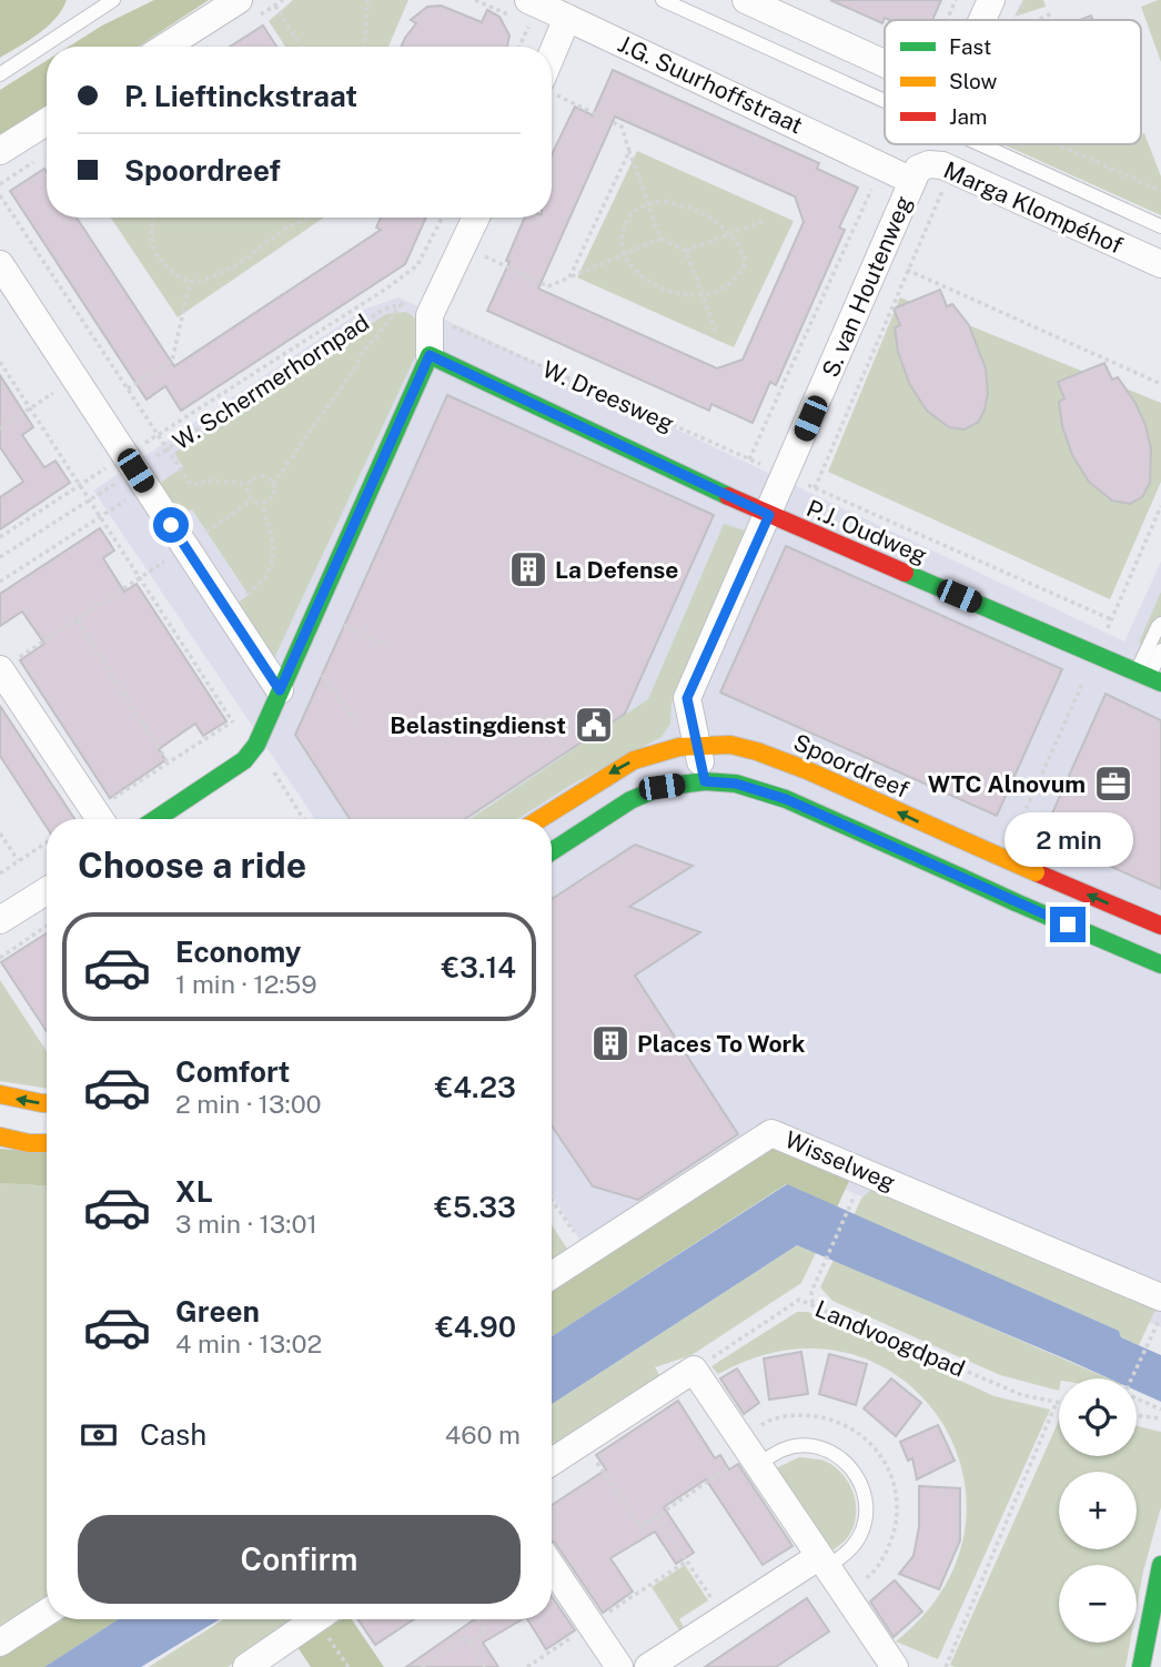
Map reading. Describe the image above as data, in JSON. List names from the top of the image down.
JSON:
{
  "streets": {
    "main road": ["W. Dreesweg", "P.J. Oudweg", "Spoordreef"],
    "street": [
      "J.G. Suurhoffstraat",
      "Marga Klompéhof",
      "S. van Houtenweg",
      "Wisselweg"
    ],
    "path": ["W. Schermerhornpad", "Landvoogdpad"]
  },
  "crossings": [
    ["J.G. Suurhoffstraat", "Marga Klompéhof"],
    ["J.G. Suurhoffstraat", "S. van Houtenweg"],
    ["Marga Klompéhof", "S. van Houtenweg"],
    ["S. van Houtenweg", "W. Dreesweg"],
    ["S. van Houtenweg", "P.J. Oudweg"],
    ["S. van Houtenweg", "Spoordreef"],
    ["W. Dreesweg", "P.J. Oudweg"]
  ],
  "places": {
    "building": ["La Defense", "Places To Work"],
    "public building": ["Belastingdienst"],
    "office": ["WTC Alnovum"]
  },
  "legend": ["Fast", "Slow", "Jam"],
  "page": {
    "banner": ["P. Lieftinckstraat", "Spoordreef"],
    "bubble": "2 min",
    "heading": "Choose a ride",
    "list": [
      {
        "name": "Economy",
        "note": "1 min · 12:59",
        "value": "€3.14"
      },
      {
        "name": "Comfort",
        "note": "2 min · 13:00",
        "value": "€4.23"
      },
      {
        "name": "XL",
        "note": "3 min · 13:01",
        "value": "€5.33"
      },
      {
        "name": "Green",
        "note": "4 min · 13:02",
        "value": "€4.90"
      }
    ],
    "map_buttons": ["+", "−"],
    "pay": ["Cash", "460 m"],
    "buttons": "Confirm"
  }
}
